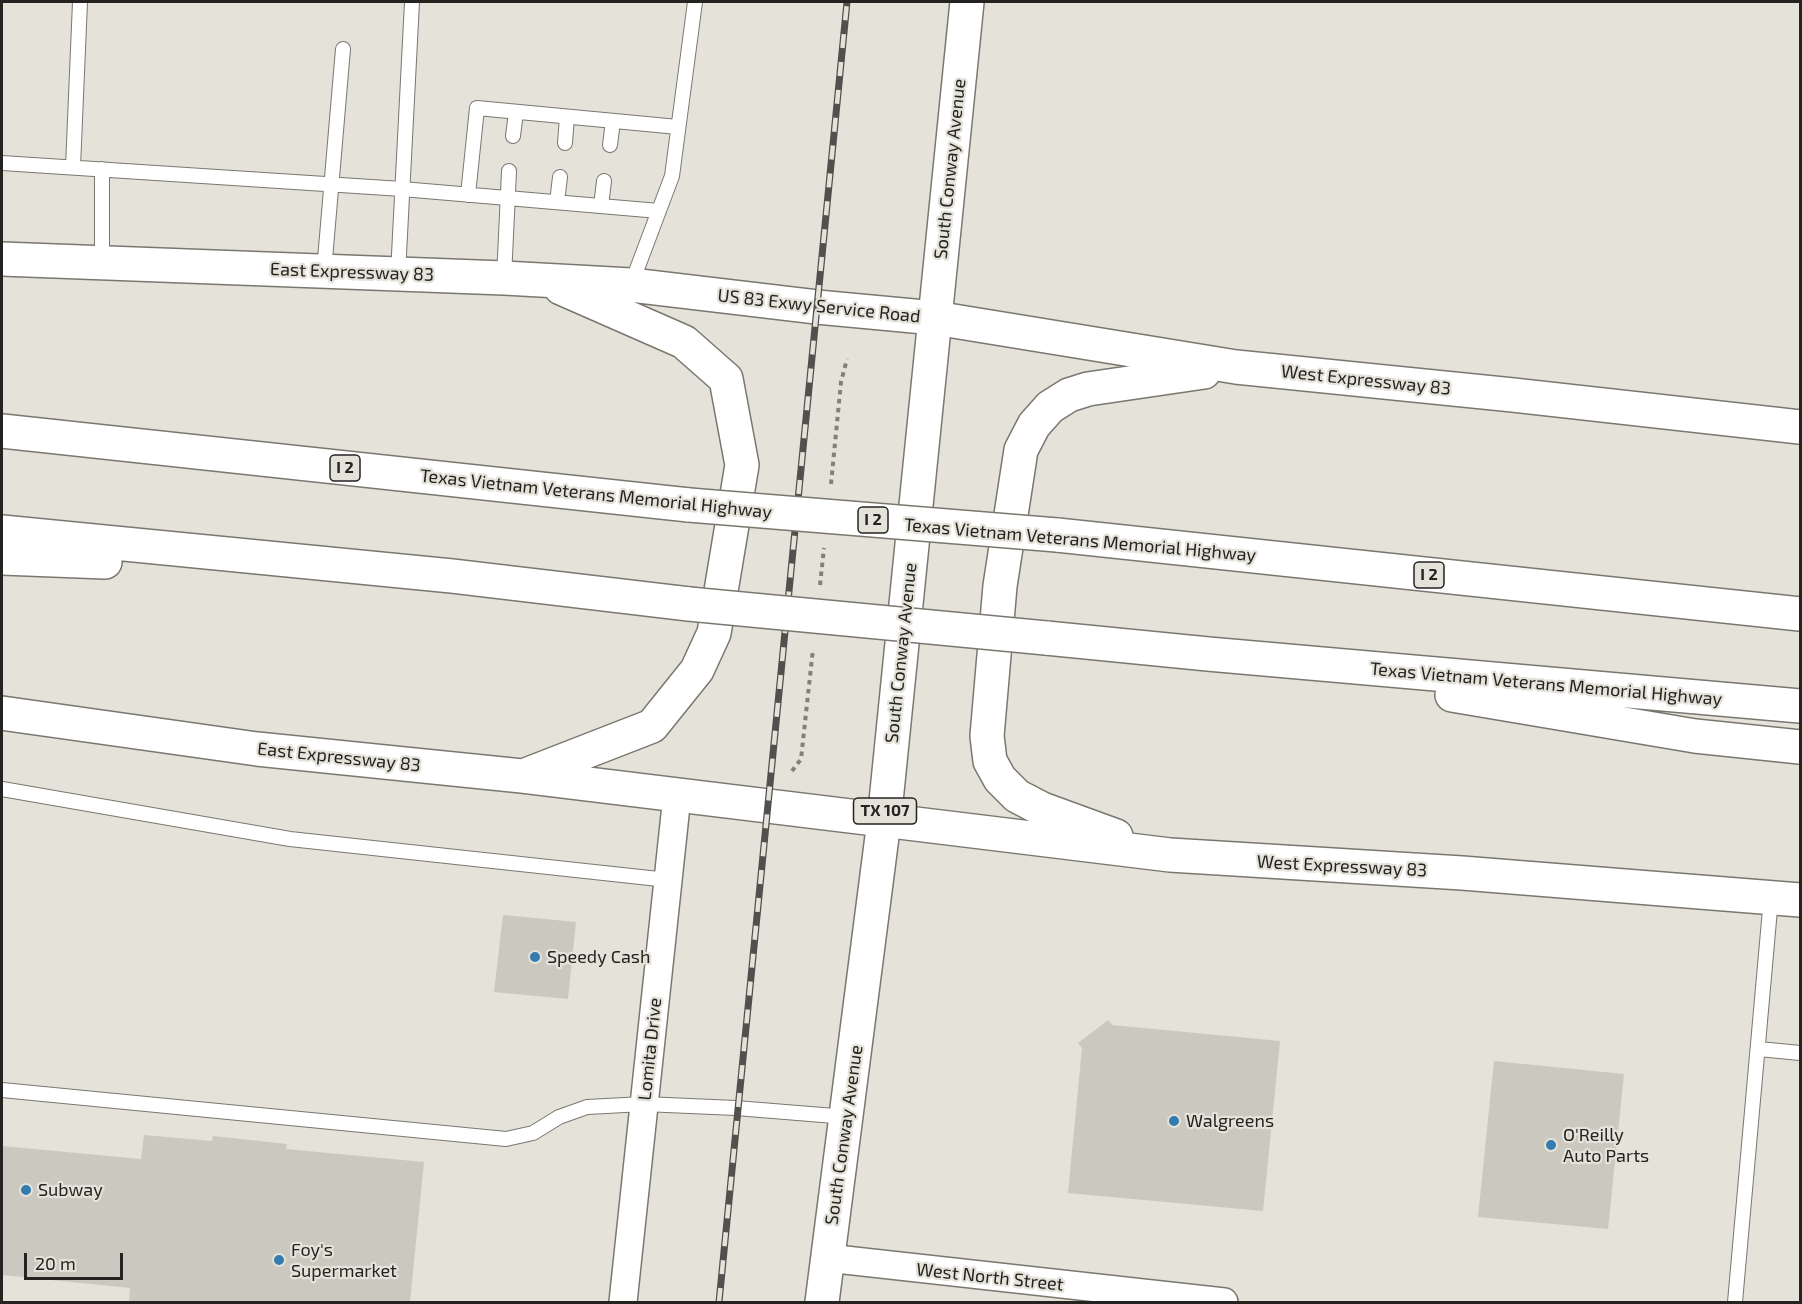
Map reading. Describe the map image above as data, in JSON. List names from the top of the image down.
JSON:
{
  "streets": {
    "main road": [
      "South Conway Avenue",
      "East Expressway 83",
      "US 83 Exwy Service Road",
      "West Expressway 83",
      "I 2",
      "Texas Vietnam Veterans Memorial Highway",
      "TX 107"
    ],
    "street": ["Lomita Drive", "West North Street"]
  },
  "crossings": [
    ["South Conway Avenue", "US 83 Exwy Service Road"],
    ["South Conway Avenue", "West Expressway 83"],
    ["South Conway Avenue", "West North Street"],
    ["East Expressway 83", "US 83 Exwy Service Road"],
    ["East Expressway 83", "Lomita Drive"],
    ["US 83 Exwy Service Road", "West Expressway 83"]
  ],
  "places": [
    "Speedy Cash",
    "Walgreens",
    "O'Reilly Auto Parts",
    "Subway",
    "Foy's Supermarket"
  ],
  "scale_bar": "20 m"
}
